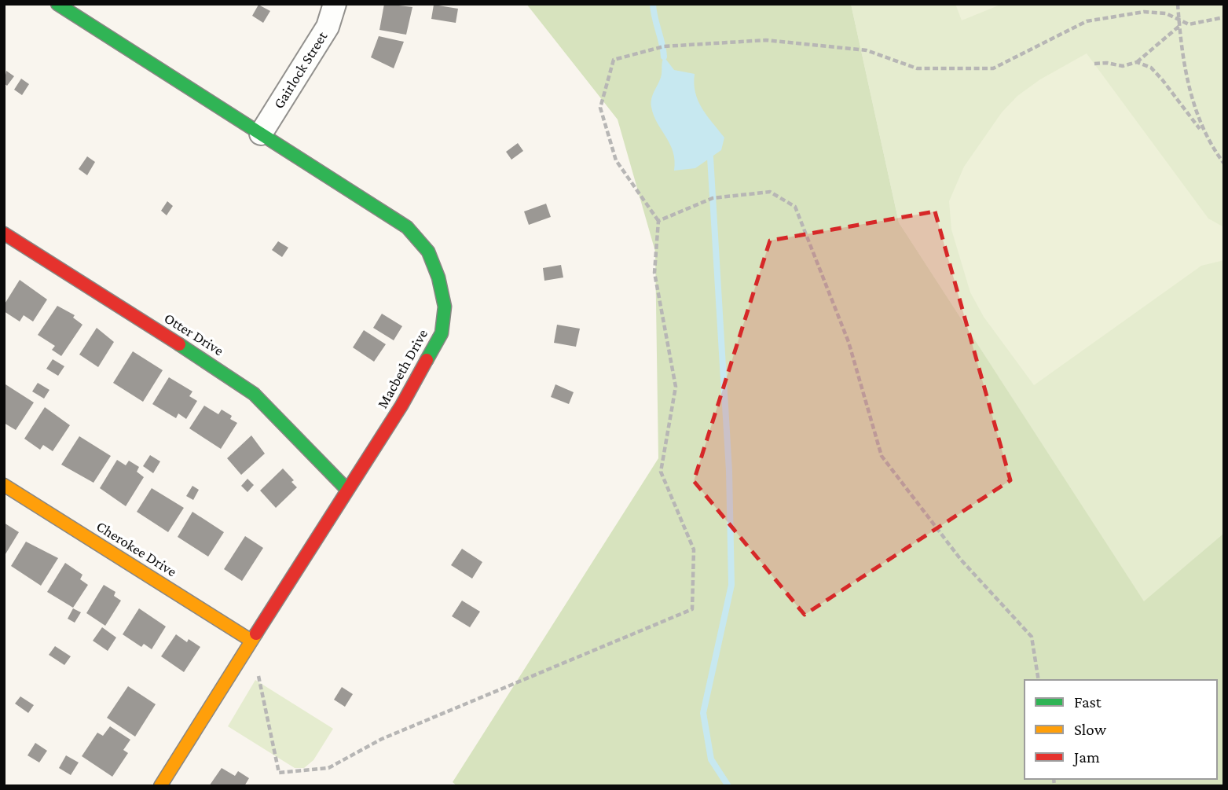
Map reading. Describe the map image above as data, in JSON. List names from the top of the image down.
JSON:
{
  "streets": {
    "street": [
      "Gairlock Street",
      "Otter Drive",
      "Macbeth Drive",
      "Cherokee Drive"
    ]
  },
  "crossings": [
    ["Gairlock Street", "Macbeth Drive"],
    ["Otter Drive", "Macbeth Drive"],
    ["Macbeth Drive", "Cherokee Drive"]
  ],
  "legend": ["Fast", "Slow", "Jam"]
}
